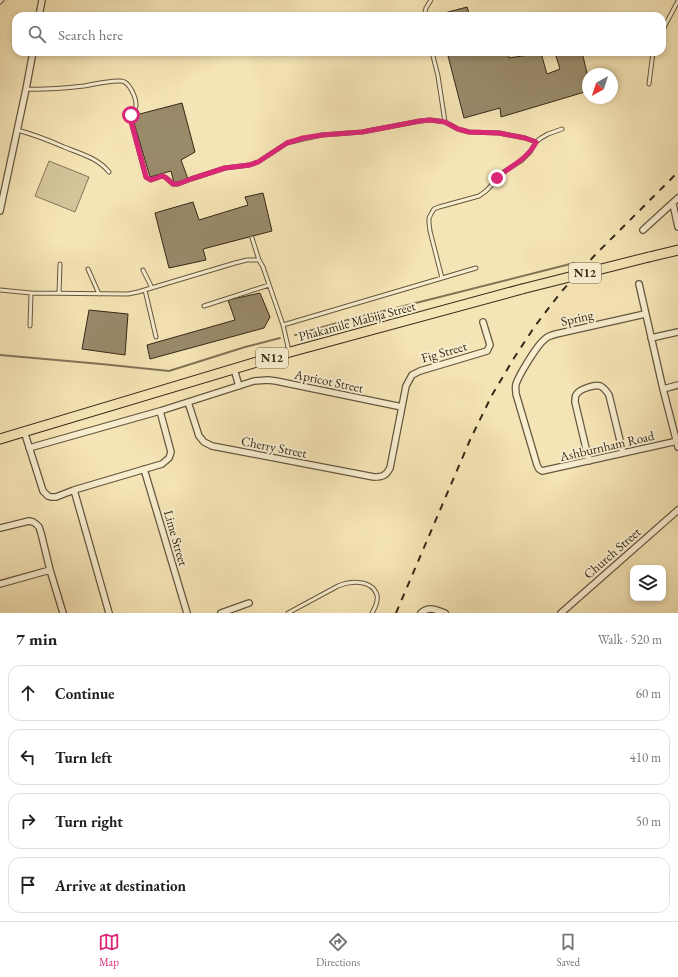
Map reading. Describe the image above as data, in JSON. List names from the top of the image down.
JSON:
{
  "streets": {
    "highway": ["N12", "Phakamile Mabija Street"],
    "street": [
      "Spring",
      "Fig Street",
      "Apricot Street",
      "Ashburnham Road",
      "Cherry Street",
      "Lime Street",
      "Church Street"
    ]
  },
  "crossings": [
    ["Spring", "Ashburnham Road"],
    ["Fig Street", "Apricot Street"],
    ["Fig Street", "Cherry Street"],
    ["Apricot Street", "Cherry Street"]
  ],
  "north": "bottom left",
  "page": {
    "search": "Search here",
    "heading": ["7 min", "Walk · 520 m"],
    "list": [
      ["Continue", "60 m"],
      ["Turn left", "410 m"],
      ["Turn right", "50 m"],
      "Arrive at destination"
    ],
    "nav": ["Map", "Directions", "Saved"]
  }
}
